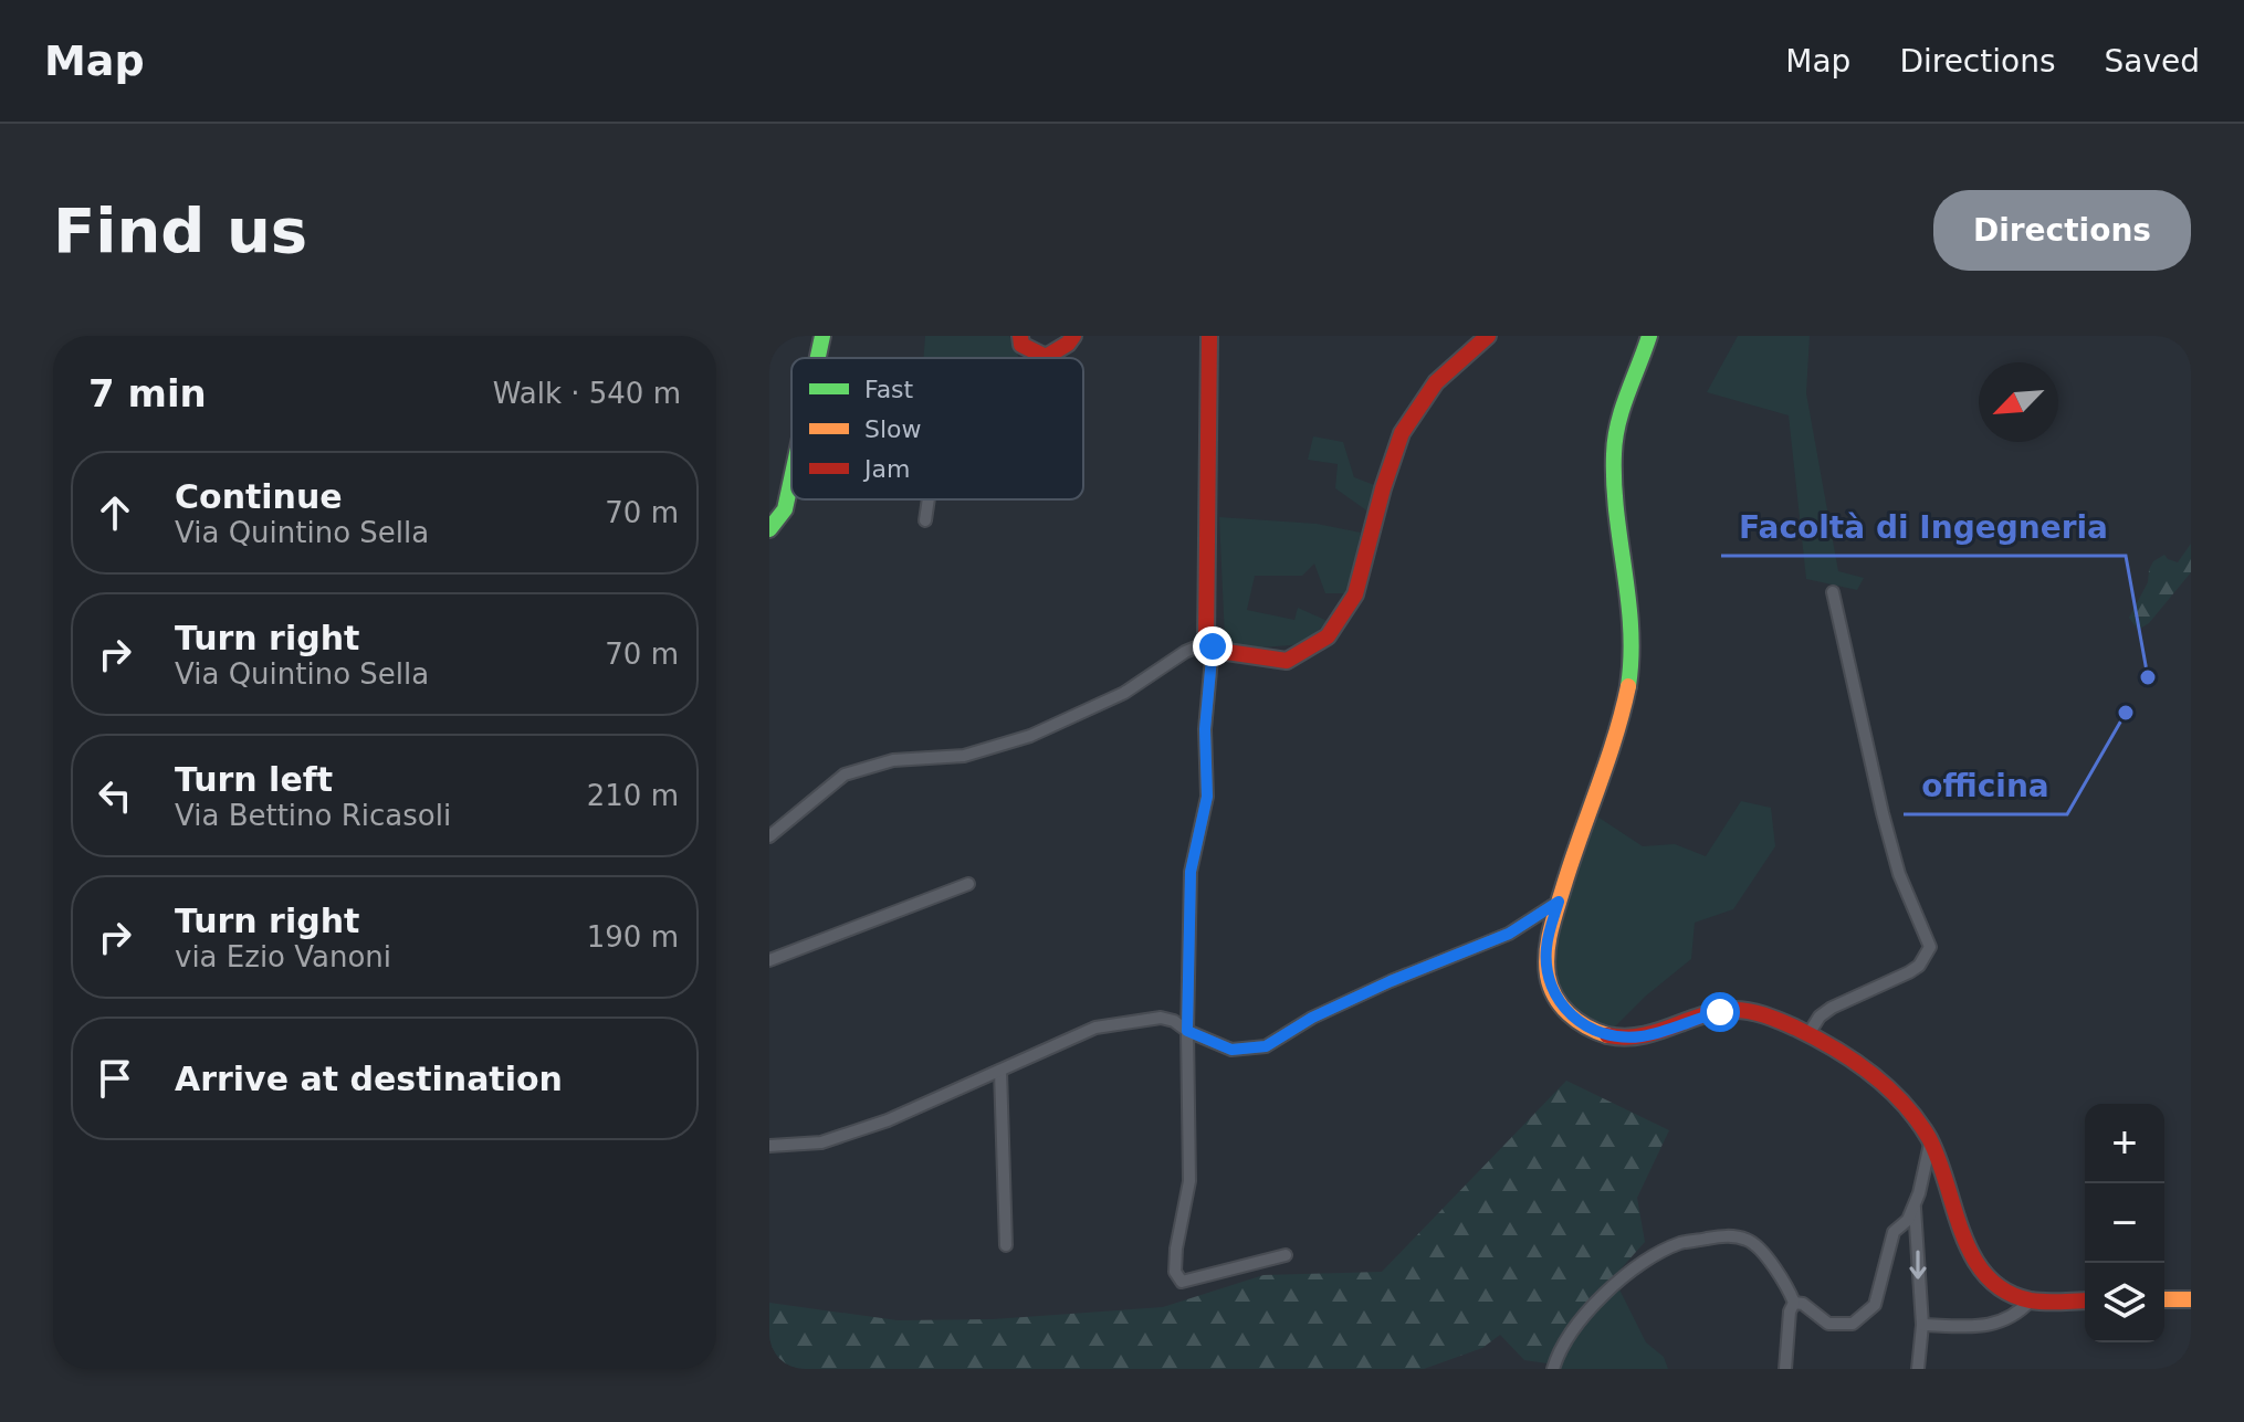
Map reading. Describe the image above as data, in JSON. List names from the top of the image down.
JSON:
{
  "places": ["Facoltà di Ingegneria", "officina"],
  "legend": ["Fast", "Slow", "Jam"],
  "north": "bottom left",
  "page": {
    "header": "Map",
    "nav": ["Map", "Directions", "Saved"],
    "buttons": "Directions",
    "title": "Find us",
    "heading": ["7 min", "Walk · 540 m"],
    "list": [
      ["Continue", "Via Quintino Sella", "70 m"],
      ["Turn right", "Via Quintino Sella", "70 m"],
      ["Turn left", "Via Bettino Ricasoli", "210 m"],
      ["Turn right", "via Ezio Vanoni", "190 m"],
      "Arrive at destination"
    ],
    "map_buttons": ["+", "−"]
  }
}
